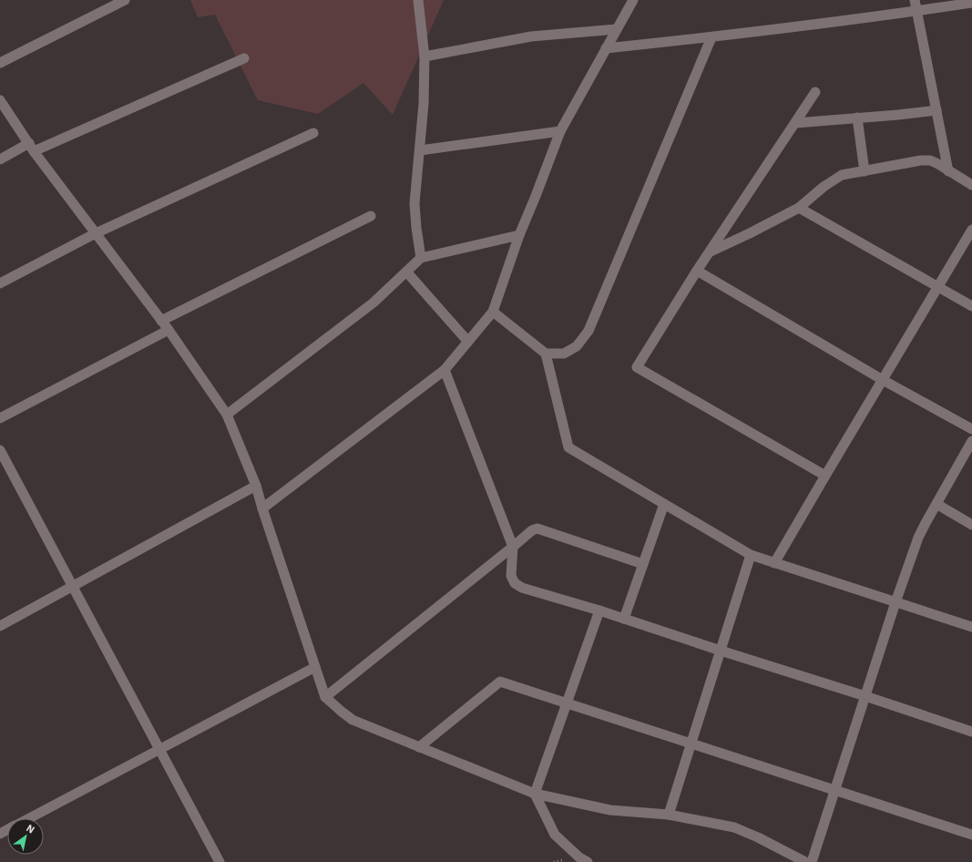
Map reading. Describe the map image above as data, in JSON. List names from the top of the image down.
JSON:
{
  "north": "top right"
}
